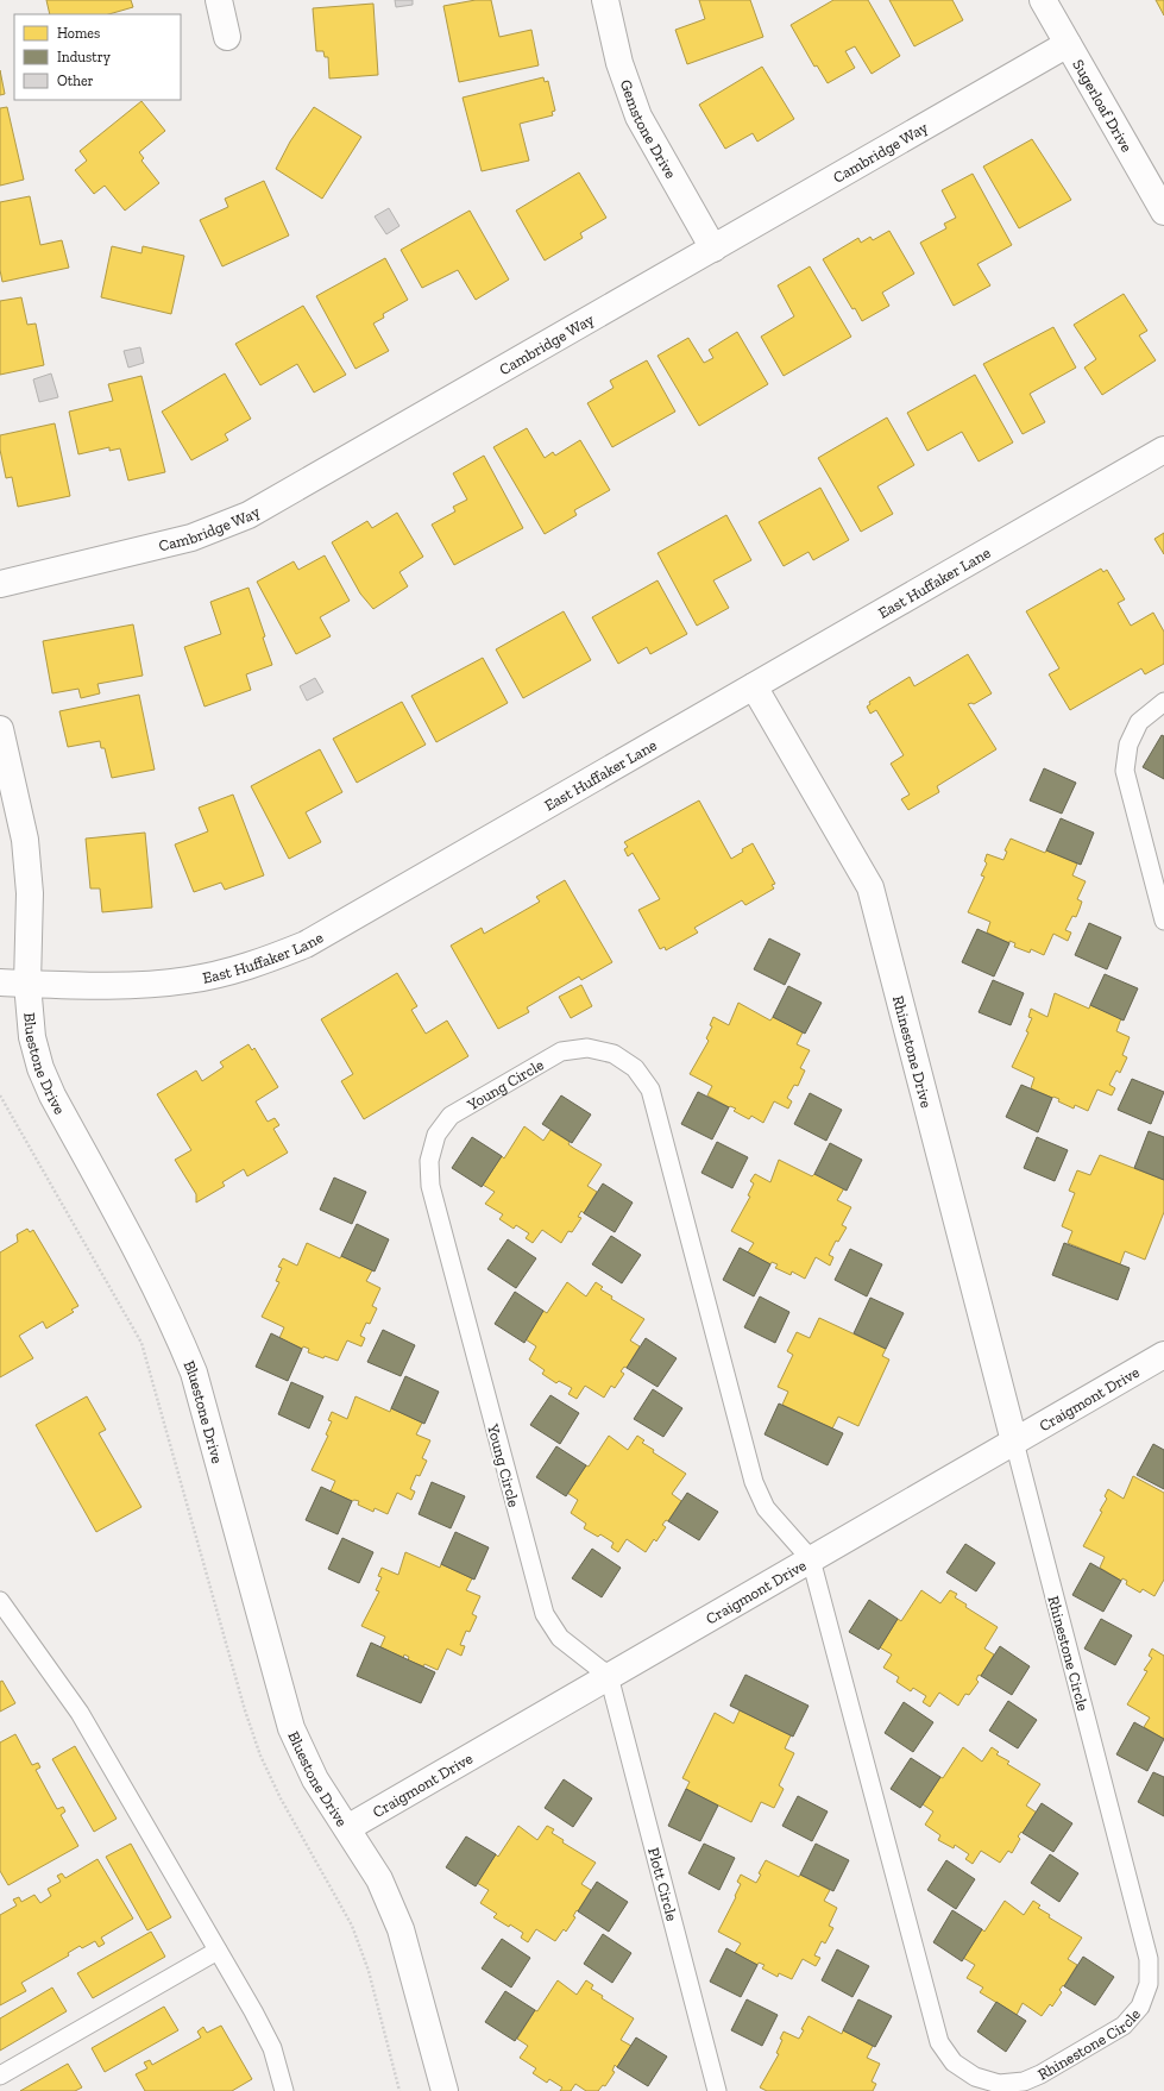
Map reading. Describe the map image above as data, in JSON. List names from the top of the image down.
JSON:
{
  "streets": {
    "street": [
      "Sugerloaf Drive",
      "Gemstone Drive",
      "Cambridge Way",
      "East Huffaker Lane",
      "Rhinestone Drive",
      "Bluestone Drive",
      "Craigmont Drive"
    ],
    "lane": ["Young Circle", "Rhinestone Circle", "Plott Circle"]
  },
  "crossings": [
    ["Sugerloaf Drive", "Cambridge Way"],
    ["Gemstone Drive", "Cambridge Way"],
    ["East Huffaker Lane", "Rhinestone Drive"],
    ["East Huffaker Lane", "Bluestone Drive"],
    ["Rhinestone Drive", "Craigmont Drive"],
    ["Rhinestone Drive", "Rhinestone Circle"],
    ["Bluestone Drive", "Craigmont Drive"],
    ["Young Circle", "Craigmont Drive"],
    ["Young Circle", "Rhinestone Circle"],
    ["Young Circle", "Plott Circle"],
    ["Craigmont Drive", "Rhinestone Circle"],
    ["Craigmont Drive", "Plott Circle"]
  ],
  "legend": ["Homes", "Industry", "Other"]
}
